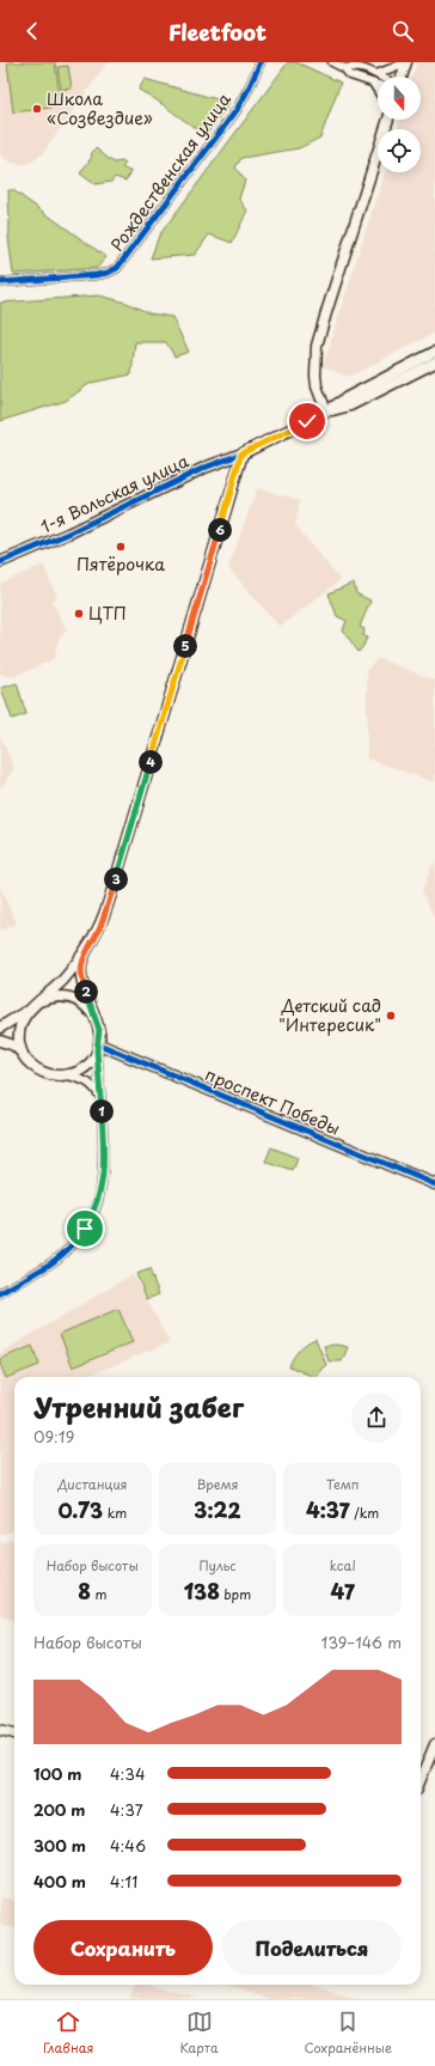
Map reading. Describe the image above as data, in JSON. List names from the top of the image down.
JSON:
{
  "streets": {
    "main road": ["1-я Вольская улица", "проспект Победы"],
    "street": ["Рождественская улица"]
  },
  "places": [
    "Школа «Созвездие»",
    "Пятёрочка",
    "ЦТП",
    "Детский сад \"Интересик\""
  ],
  "north": "bottom",
  "page": {
    "header": "Fleetfoot",
    "pins": [
      "6",
      "5",
      "4",
      "3",
      "2",
      "1"
    ],
    "heading": ["Утренний забег", "09:19"],
    "stats": [
      ["Дистанция", "0.73 km"],
      ["Время", "3:22"],
      ["Темп", "4:37 /km"],
      ["Набор высоты", "8 m"],
      ["Пульс", "138 bpm"],
      ["kcal", "47"]
    ],
    "chart": ["Набор высоты", "139–146 m"],
    "list": [
      {
        "name": "100 m",
        "note": "4:34"
      },
      {
        "name": "200 m",
        "note": "4:37"
      },
      {
        "name": "300 m",
        "note": "4:46"
      },
      {
        "name": "400 m",
        "note": "4:11"
      }
    ],
    "buttons": ["Сохранить", "Поделиться"],
    "tabs": ["Главная", "Карта", "Сохранённые"]
  }
}
